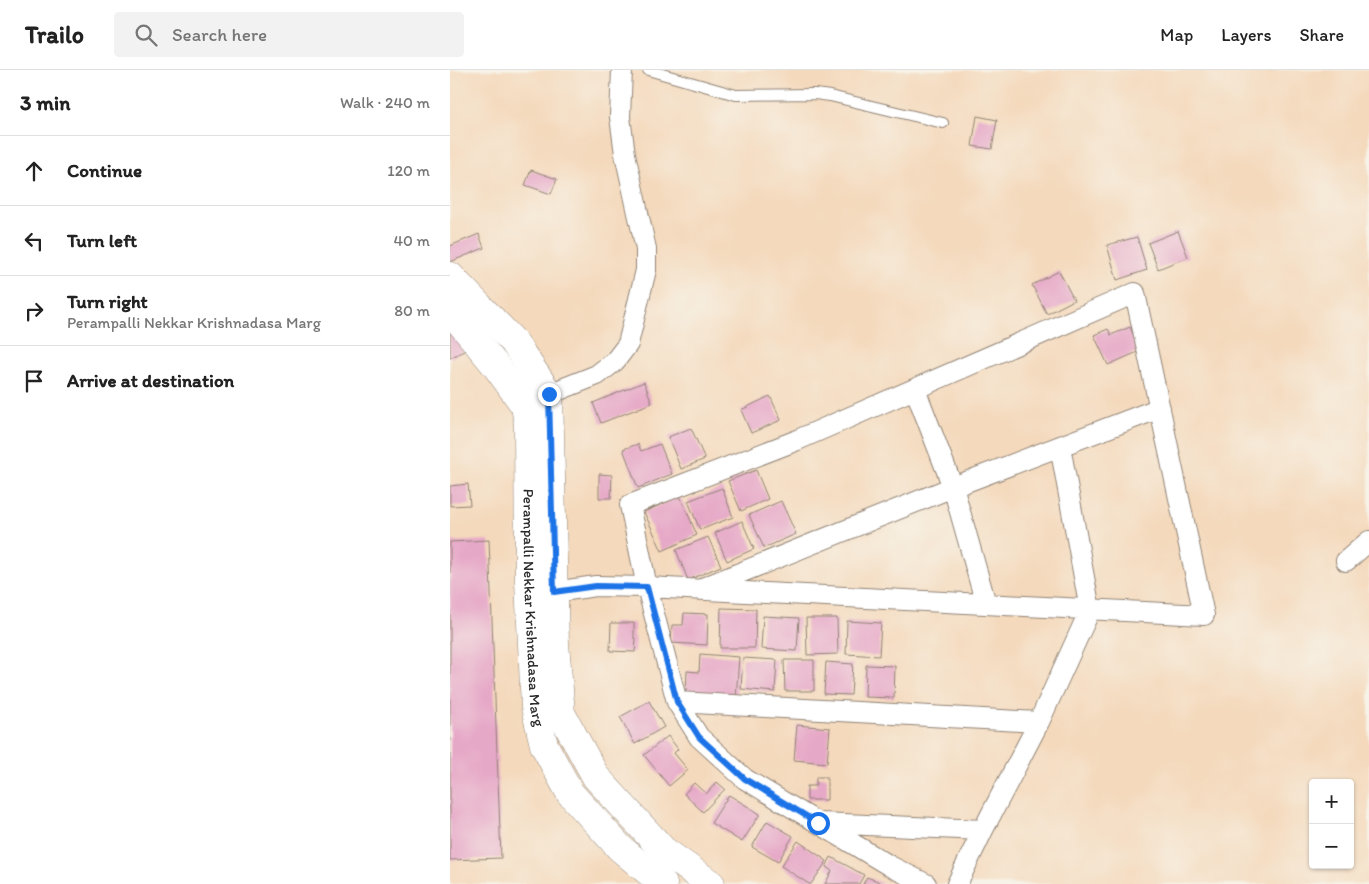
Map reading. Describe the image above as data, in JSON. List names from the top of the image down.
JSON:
{
  "streets": {
    "main road": ["Perampalli Nekkar Krishnadasa Marg"]
  },
  "page": {
    "header": "Trailo",
    "search": "Search here",
    "nav": ["Map", "Layers", "Share"],
    "heading": ["3 min", "Walk · 240 m"],
    "list": [
      ["Continue", "120 m"],
      ["Turn left", "40 m"],
      ["Turn right", "Perampalli Nekkar Krishnadasa Marg", "80 m"],
      "Arrive at destination"
    ],
    "map_buttons": ["+", "−"]
  }
}
